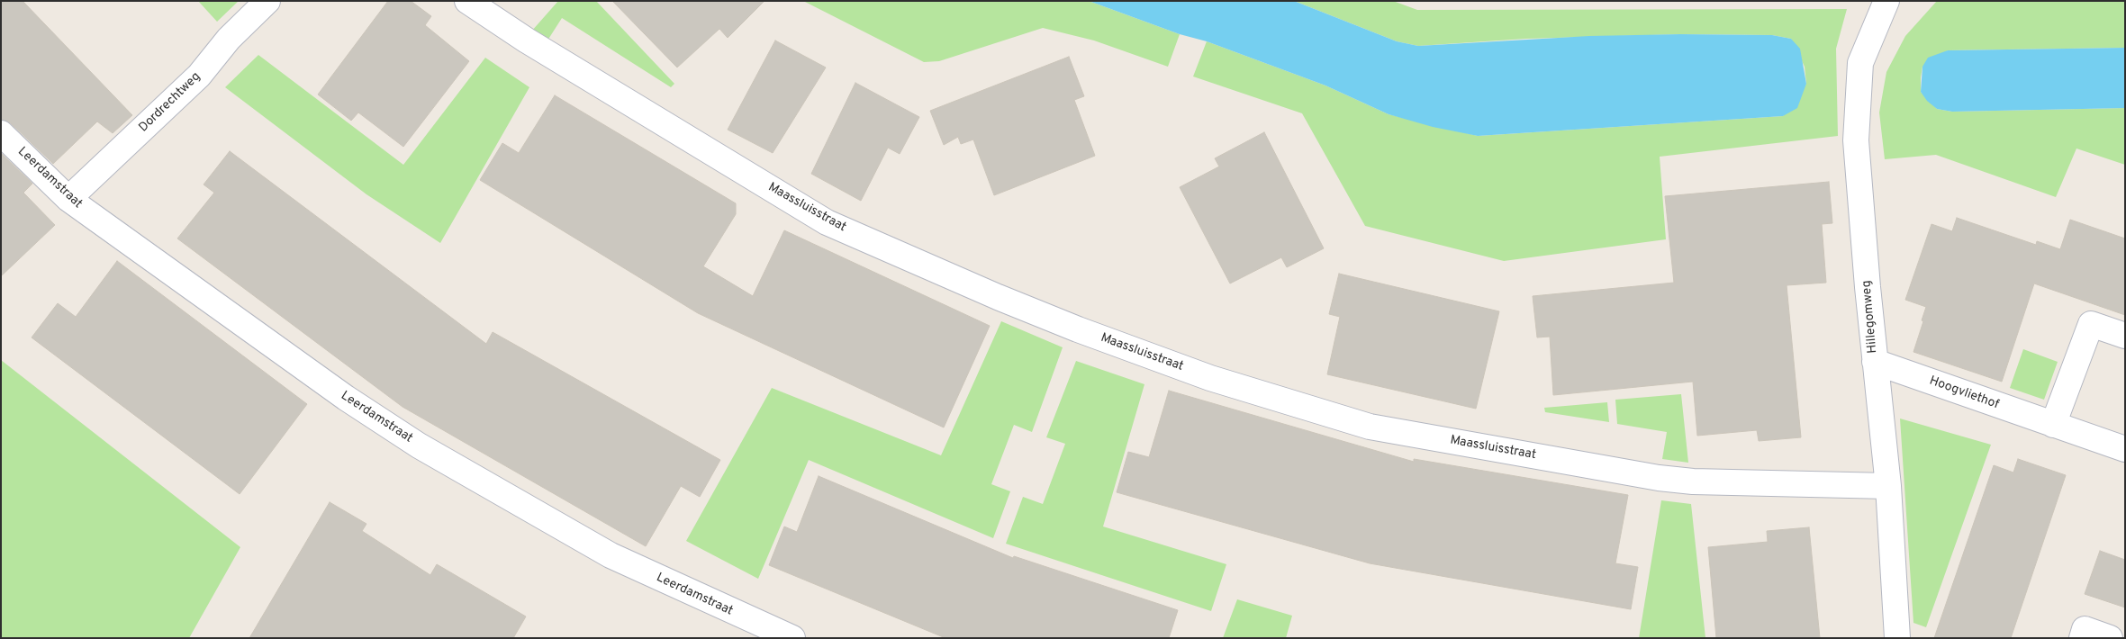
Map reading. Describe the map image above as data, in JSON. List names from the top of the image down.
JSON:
{
  "streets": {
    "street": [
      "Dordrechtweg",
      "Leerdamstraat",
      "Maassluisstraat",
      "Hillegomweg",
      "Hoogvliethof"
    ]
  },
  "crossings": [
    ["Dordrechtweg", "Leerdamstraat"],
    ["Maassluisstraat", "Hillegomweg"],
    ["Hillegomweg", "Hoogvliethof"]
  ]
}
